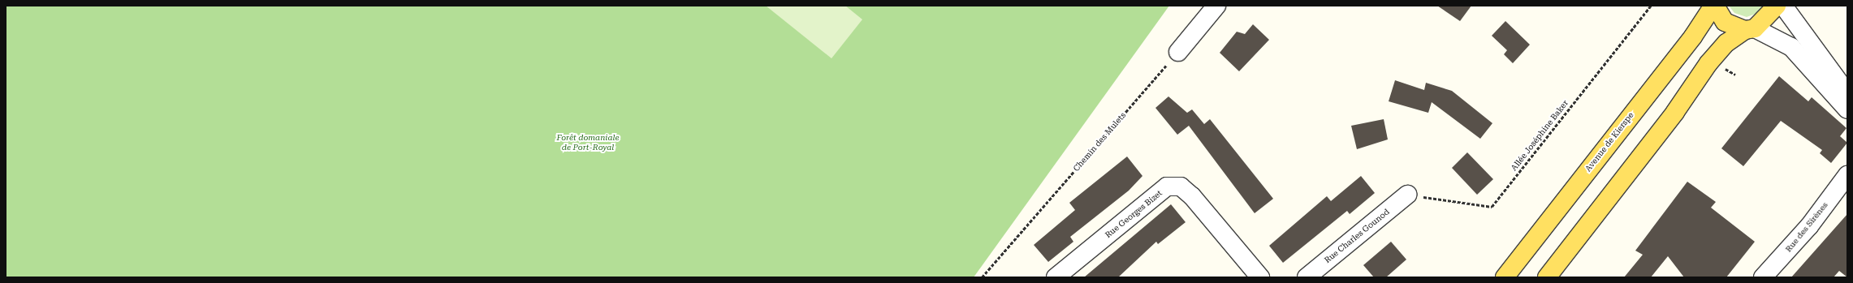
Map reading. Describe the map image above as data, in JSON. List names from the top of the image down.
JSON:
{
  "streets": {
    "main road": ["Avenue de Kierspe"],
    "street": ["Rue Georges Bizet", "Rue des Sirènes", "Rue Charles Gounod"],
    "path": ["Allée Joséphine Baker", "Chemin des Mulets"]
  },
  "crossings": [
    ["Allée Joséphine Baker", "Rue Charles Gounod"]
  ],
  "parks": ["Forêt domaniale de Port-Royal"]
}
